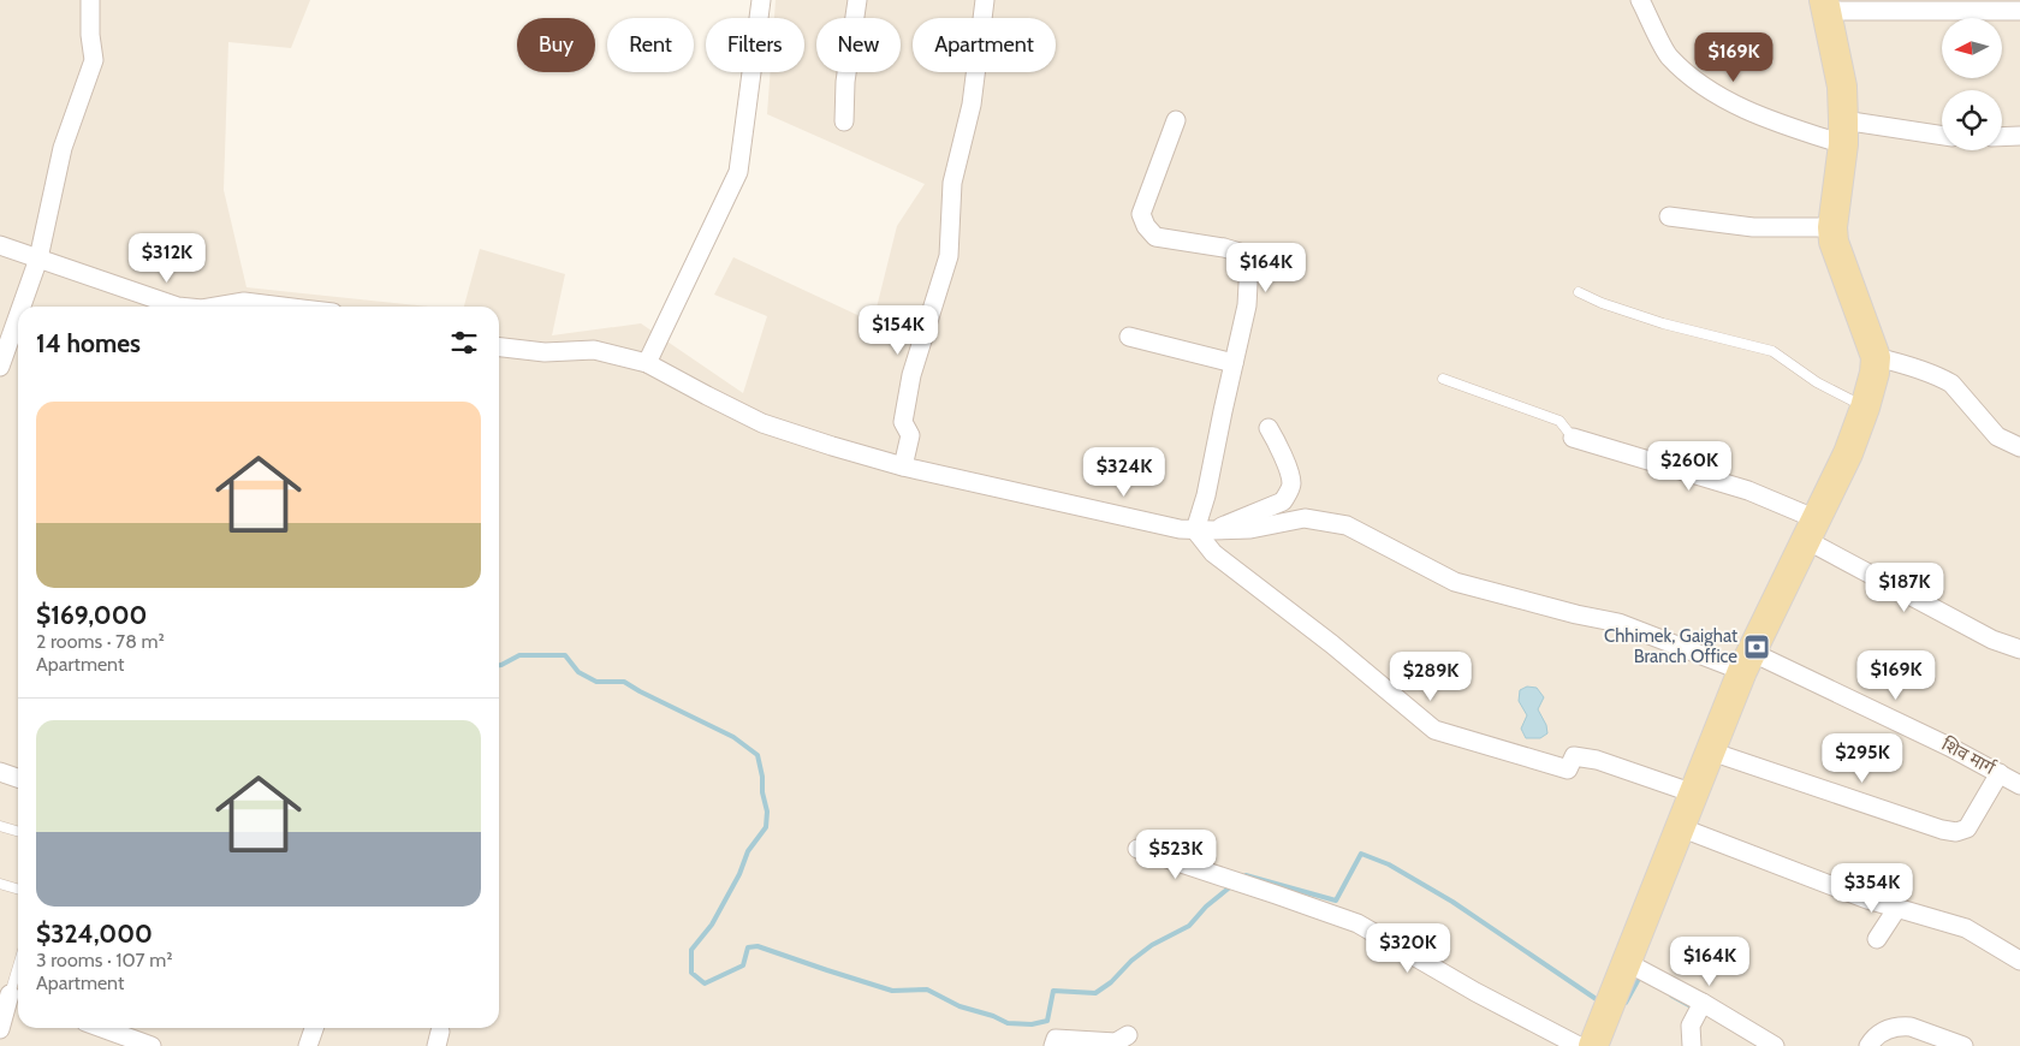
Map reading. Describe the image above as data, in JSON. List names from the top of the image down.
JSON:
{
  "streets": {
    "street": ["शिव मार्ग"]
  },
  "places": {
    "bank": ["Chhimek, Gaighat Branch Office"]
  },
  "north": "left",
  "page": {
    "chip": [
      "Buy",
      "Rent",
      "Filters",
      "New",
      "Apartment"
    ],
    "price": [
      "$169K",
      "$312K",
      "$164K",
      "$154K",
      "$260K",
      "$324K",
      "$187K",
      "$169K",
      "$289K",
      "$295K",
      "$523K",
      "$354K",
      "$320K",
      "$164K"
    ],
    "heading": "14 homes",
    "list": [
      {
        "name": "$169,000",
        "note": "2 rooms · 78 m² · Apartment"
      },
      {
        "name": "$324,000",
        "note": "3 rooms · 107 m² · Apartment"
      }
    ]
  }
}
